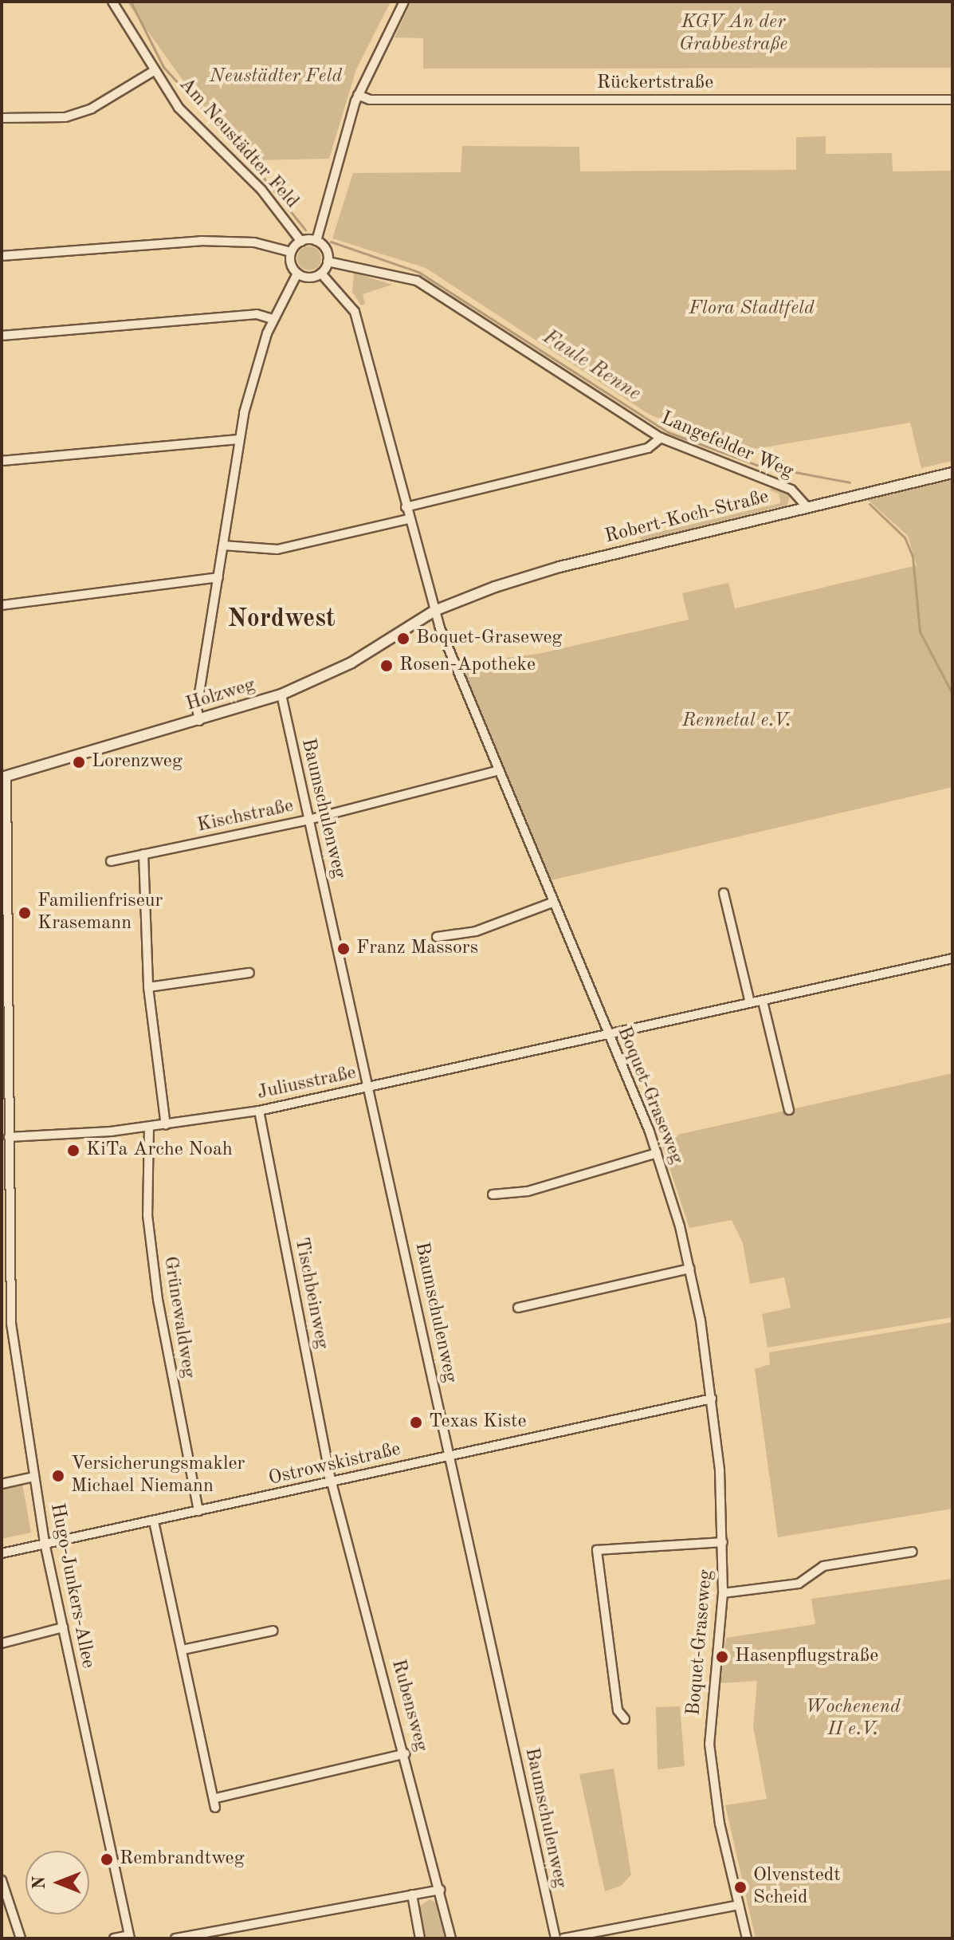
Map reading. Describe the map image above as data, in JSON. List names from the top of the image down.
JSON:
{
  "streets": {
    "street": [
      "Rückertstraße",
      "Am Neustädter Feld",
      "Langefelder Weg",
      "Robert-Koch-Straße",
      "Holzweg",
      "Baumschulenweg",
      "Kischstraße",
      "Juliusstraße",
      "Boquet-Graseweg",
      "Tischbeinweg",
      "Grünewaldweg",
      "Ostrowskistraße",
      "Hugo-Junkers-Allee",
      "Rubensweg"
    ]
  },
  "crossings": [
    ["Am Neustädter Feld", "Langefelder Weg"],
    ["Am Neustädter Feld", "Boquet-Graseweg"],
    ["Langefelder Weg", "Robert-Koch-Straße"],
    ["Langefelder Weg", "Boquet-Graseweg"],
    ["Robert-Koch-Straße", "Holzweg"],
    ["Robert-Koch-Straße", "Boquet-Graseweg"],
    ["Holzweg", "Baumschulenweg"],
    ["Holzweg", "Boquet-Graseweg"],
    ["Holzweg", "Hugo-Junkers-Allee"],
    ["Baumschulenweg", "Kischstraße"],
    ["Baumschulenweg", "Juliusstraße"],
    ["Baumschulenweg", "Ostrowskistraße"],
    ["Kischstraße", "Boquet-Graseweg"],
    ["Juliusstraße", "Boquet-Graseweg"],
    ["Juliusstraße", "Tischbeinweg"],
    ["Juliusstraße", "Grünewaldweg"],
    ["Juliusstraße", "Hugo-Junkers-Allee"],
    ["Boquet-Graseweg", "Ostrowskistraße"],
    ["Tischbeinweg", "Ostrowskistraße"],
    ["Tischbeinweg", "Rubensweg"],
    ["Grünewaldweg", "Ostrowskistraße"],
    ["Ostrowskistraße", "Hugo-Junkers-Allee"],
    ["Ostrowskistraße", "Rubensweg"]
  ],
  "districts": ["Nordwest"],
  "water": ["Faule Renne"],
  "parks": [
    "KGV An der Grabbestraße",
    "Neustädter Feld",
    "Flora Stadtfeld",
    "Rennetal e.V.",
    "Wochenend II e.V."
  ],
  "places": [
    "Boquet-Graseweg",
    "Rosen-Apotheke",
    "Lorenzweg",
    "Familienfriseur Krasemann",
    "Franz Massors",
    "KiTa Arche Noah",
    "Texas Kiste",
    "Versicherungsmakler Michael Niemann",
    "Hasenpflugstraße",
    "Rembrandtweg",
    "Olvenstedt Scheid"
  ],
  "north": "left"
}
